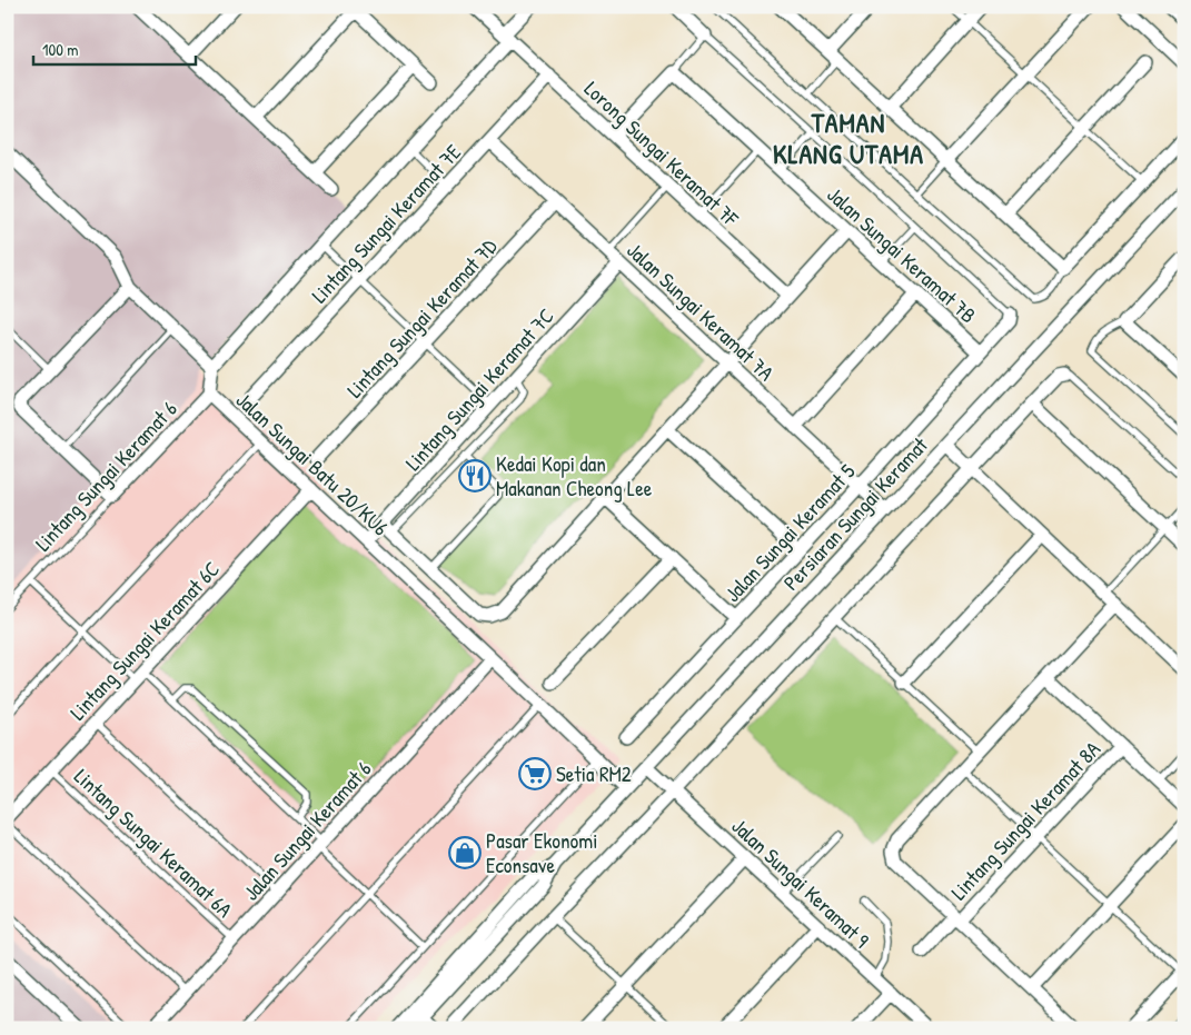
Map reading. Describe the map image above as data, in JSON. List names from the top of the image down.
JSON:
{
  "streets": {
    "street": [
      "Lorong Sungai Keramat 7F",
      "Lintang Sungai Keramat 7E",
      "Jalan Sungai Keramat 7B",
      "Jalan Sungai Keramat 7A",
      "Lintang Sungai Keramat 7D",
      "Lintang Sungai Keramat 7C",
      "Jalan Sungai Batu 20/KU6",
      "Lintang Sungai Keramat 6",
      "Persiaran Sungai Keramat",
      "Jalan Sungai Keramat 5",
      "Lintang Sungai Keramat 6C",
      "Lintang Sungai Keramat 8A",
      "Jalan Sungai Keramat 6",
      "Jalan Sungai Keramat 9"
    ],
    "lane": ["Lintang Sungai Keramat 6A"]
  },
  "crossings": [
    ["Lorong Sungai Keramat 7F", "Lintang Sungai Keramat 7E"],
    ["Lintang Sungai Keramat 7E", "Jalan Sungai Keramat 7A"],
    ["Jalan Sungai Keramat 7B", "Jalan Sungai Keramat 5"],
    ["Jalan Sungai Keramat 7A", "Lintang Sungai Keramat 7D"],
    ["Jalan Sungai Keramat 7A", "Lintang Sungai Keramat 7C"],
    ["Jalan Sungai Keramat 7A", "Persiaran Sungai Keramat"],
    ["Jalan Sungai Keramat 7A", "Jalan Sungai Keramat 5"],
    ["Lintang Sungai Keramat 7C", "Jalan Sungai Batu 20/KU6"],
    ["Jalan Sungai Batu 20/KU6", "Lintang Sungai Keramat 6"],
    ["Jalan Sungai Batu 20/KU6", "Persiaran Sungai Keramat"],
    ["Jalan Sungai Batu 20/KU6", "Lintang Sungai Keramat 6C"],
    ["Jalan Sungai Batu 20/KU6", "Jalan Sungai Keramat 6"],
    ["Persiaran Sungai Keramat", "Jalan Sungai Keramat 9"],
    ["Lintang Sungai Keramat 6C", "Lintang Sungai Keramat 6A"],
    ["Jalan Sungai Keramat 6", "Lintang Sungai Keramat 6A"]
  ],
  "districts": ["TAMAN KLANG UTAMA"],
  "places": {
    "restaurant": ["Kedai Kopi dan Makanan Cheong Lee"],
    "supermarket": ["Setia RM2"],
    "shop": ["Pasar Ekonomi Econsave"]
  },
  "scale_bar": "100 m"
}
